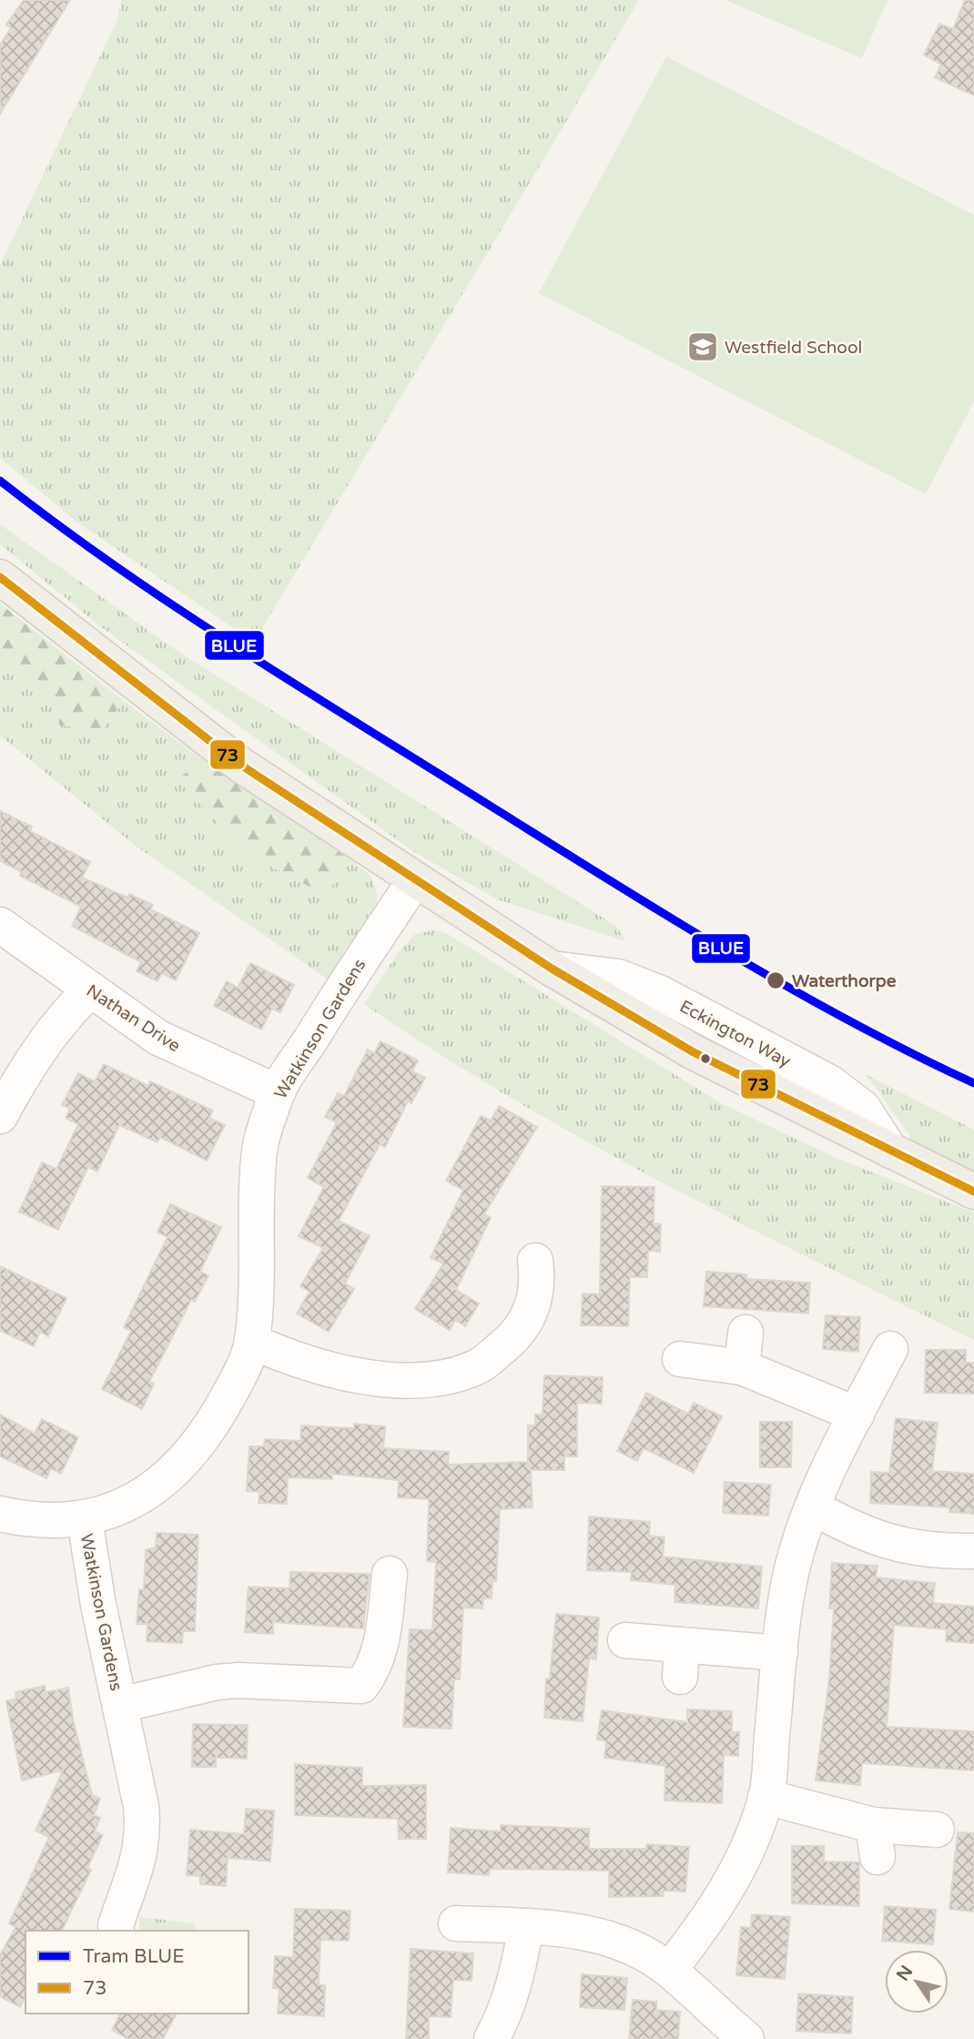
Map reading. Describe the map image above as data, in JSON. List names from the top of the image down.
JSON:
{
  "streets": {
    "main road": ["Eckington Way"],
    "street": ["Nathan Drive", "Watkinson Gardens"]
  },
  "crossings": [
    ["Nathan Drive", "Watkinson Gardens"],
    ["Watkinson Gardens", "Eckington Way"]
  ],
  "places": {
    "school or university": ["Westfield School"],
    "other": ["Waterthorpe"]
  },
  "lines": ["tram line BLUE", "transit line 73"],
  "legend": ["Tram BLUE", "73"],
  "north": "top left"
}
